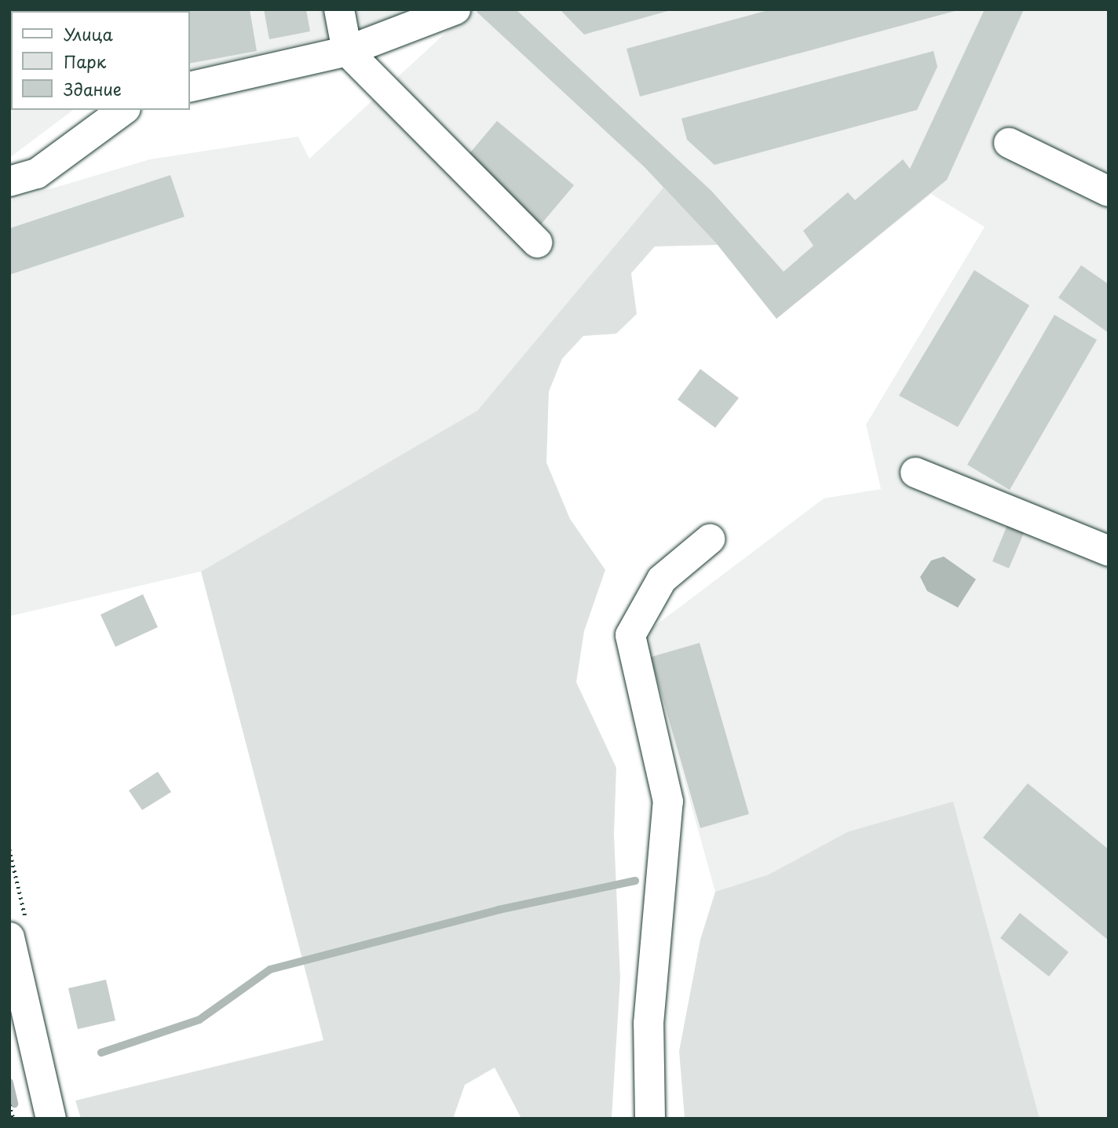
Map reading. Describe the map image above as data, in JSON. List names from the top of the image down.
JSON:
{
  "legend": ["Улица", "Парк", "Здание"]
}
